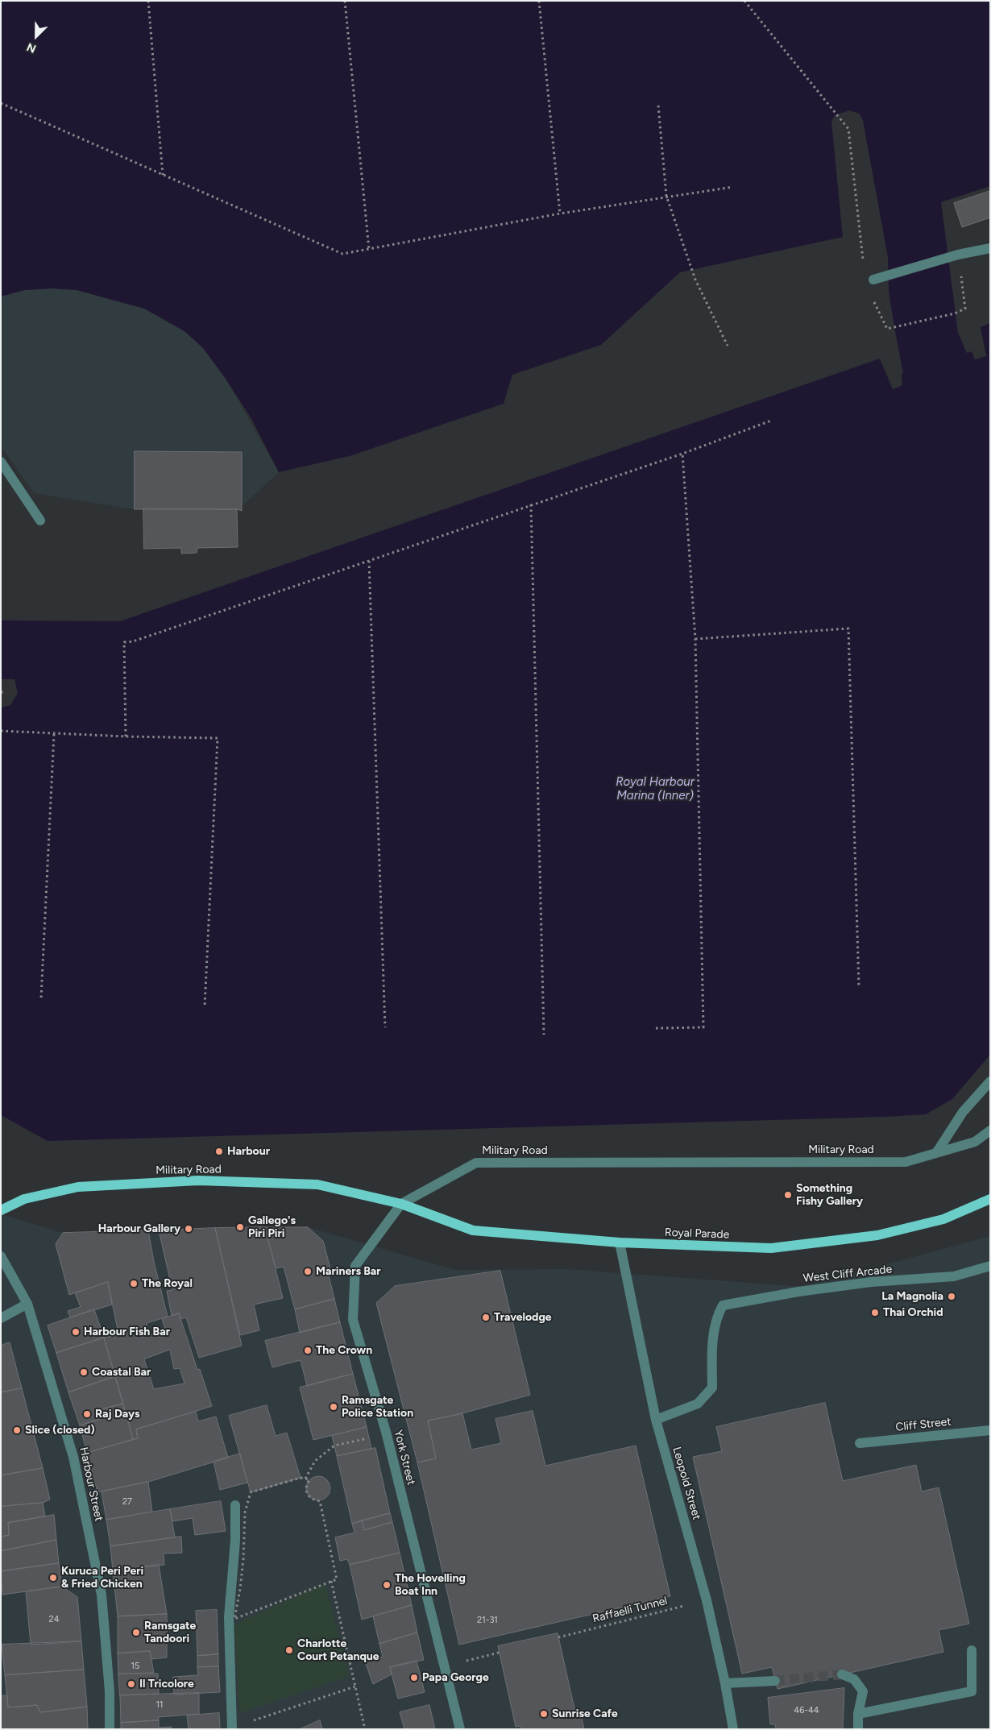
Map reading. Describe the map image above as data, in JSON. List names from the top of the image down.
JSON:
{
  "streets": {
    "main road": ["Military Road", "Royal Parade"],
    "street": [
      "West Cliff Arcade",
      "Cliff Street",
      "York Street",
      "Leopold Street",
      "Harbour Street"
    ],
    "path": ["Raffaelli Tunnel"]
  },
  "crossings": [
    ["Military Road", "Royal Parade"],
    ["Military Road", "York Street"],
    ["Royal Parade", "York Street"],
    ["Royal Parade", "Leopold Street"],
    ["West Cliff Arcade", "Leopold Street"],
    ["Leopold Street", "Raffaelli Tunnel"]
  ],
  "water": ["Royal Harbour Marina (Inner)"],
  "places": [
    "Harbour",
    "Something Fishy Gallery",
    "Gallego's Piri Piri",
    "Harbour Gallery",
    "Mariners Bar",
    "The Royal",
    "La Magnolia",
    "Thai Orchid",
    "Travelodge",
    "Harbour Fish Bar",
    "The Crown",
    "Coastal Bar",
    "Ramsgate Police Station",
    "Raj Days",
    "Slice (closed)",
    "Kuruca Peri Peri & Fried Chicken",
    "The Hovelling Boat Inn",
    "Ramsgate Tandoori",
    "Charlotte Court Petanque",
    "Papa George",
    "Il Tricolore",
    "Sunrise Cafe"
  ],
  "house_numbers": [
    "27",
    "24",
    "21-31",
    "15",
    "11",
    "46-44"
  ],
  "north": "bottom left"
}
